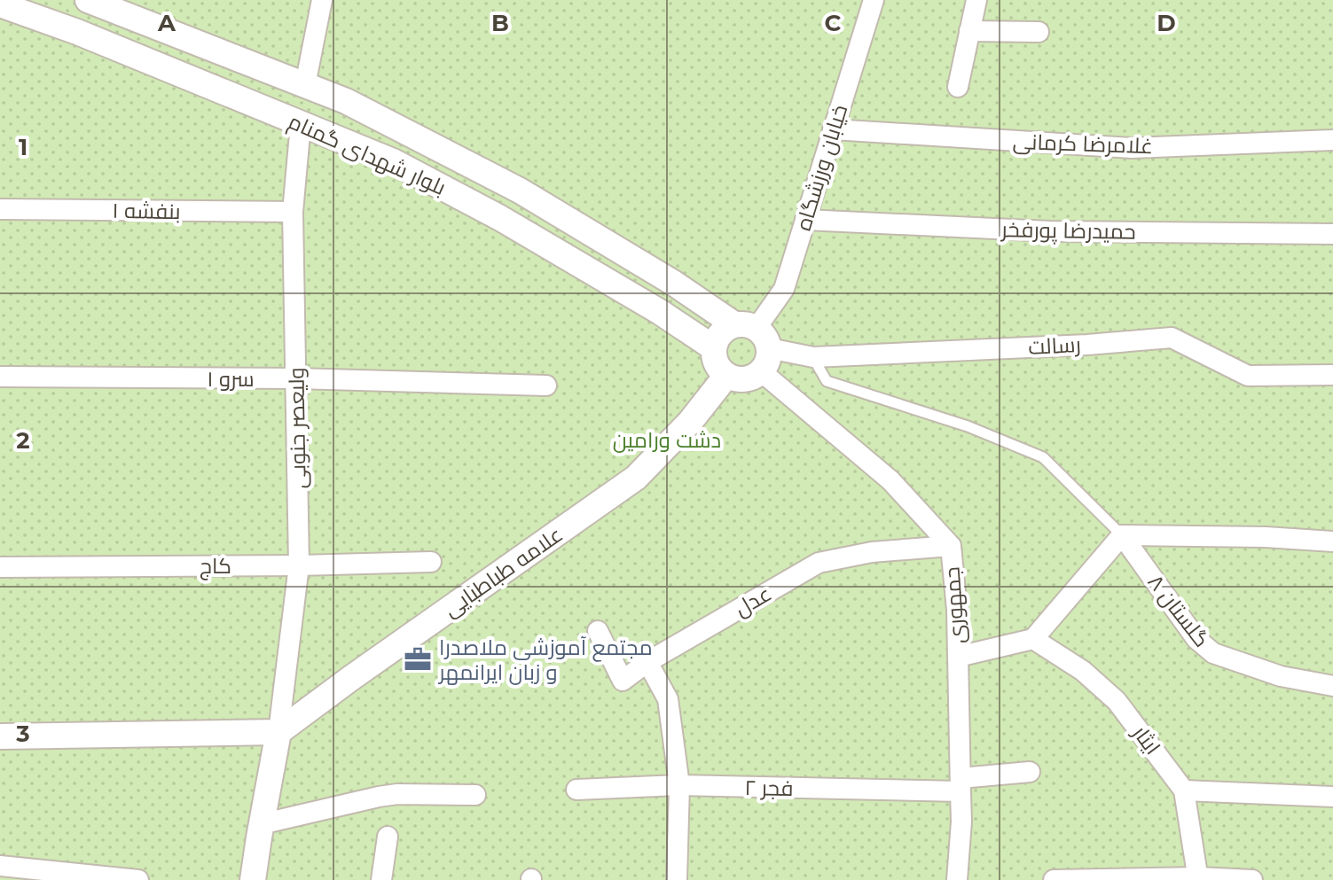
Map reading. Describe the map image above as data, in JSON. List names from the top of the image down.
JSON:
{
  "streets": {
    "street": [
      "غلامرضا کرمانی",
      "بلوار شهدای گمنام",
      "خیابان ورزشگاه",
      "بنفشه ۱",
      "حمیدرضا پورفخر",
      "رسالت",
      "سرو ۱",
      "ولیعصر جنوبی",
      "کاج",
      "علامه طباطبایی",
      "عدل",
      "جمهوری",
      "گلستان ۸",
      "ایثار",
      "فجر ۲"
    ]
  },
  "crossings": [
    ["غلامرضا کرمانی", "خیابان ورزشگاه"],
    ["بلوار شهدای گمنام", "خیابان ورزشگاه"],
    ["بلوار شهدای گمنام", "رسالت"],
    ["بلوار شهدای گمنام", "ولیعصر جنوبی"],
    ["بلوار شهدای گمنام", "علامه طباطبایی"],
    ["بلوار شهدای گمنام", "جمهوری"],
    ["خیابان ورزشگاه", "حمیدرضا پورفخر"],
    ["خیابان ورزشگاه", "رسالت"],
    ["خیابان ورزشگاه", "علامه طباطبایی"],
    ["خیابان ورزشگاه", "جمهوری"],
    ["بنفشه ۱", "ولیعصر جنوبی"],
    ["رسالت", "علامه طباطبایی"],
    ["رسالت", "جمهوری"],
    ["سرو ۱", "ولیعصر جنوبی"],
    ["ولیعصر جنوبی", "کاج"],
    ["ولیعصر جنوبی", "علامه طباطبایی"],
    ["علامه طباطبایی", "جمهوری"],
    ["عدل", "جمهوری"],
    ["جمهوری", "فجر ۲"]
  ],
  "parks": ["دشت ورامین"],
  "places": {
    "office": ["مجتمع آموزشی ملاصدرا و زبان ایرانمهر"]
  },
  "grid": {
    "columns": [
      "A",
      "B",
      "C",
      "D"
    ],
    "rows": ["1", "2", "3"]
  }
}
